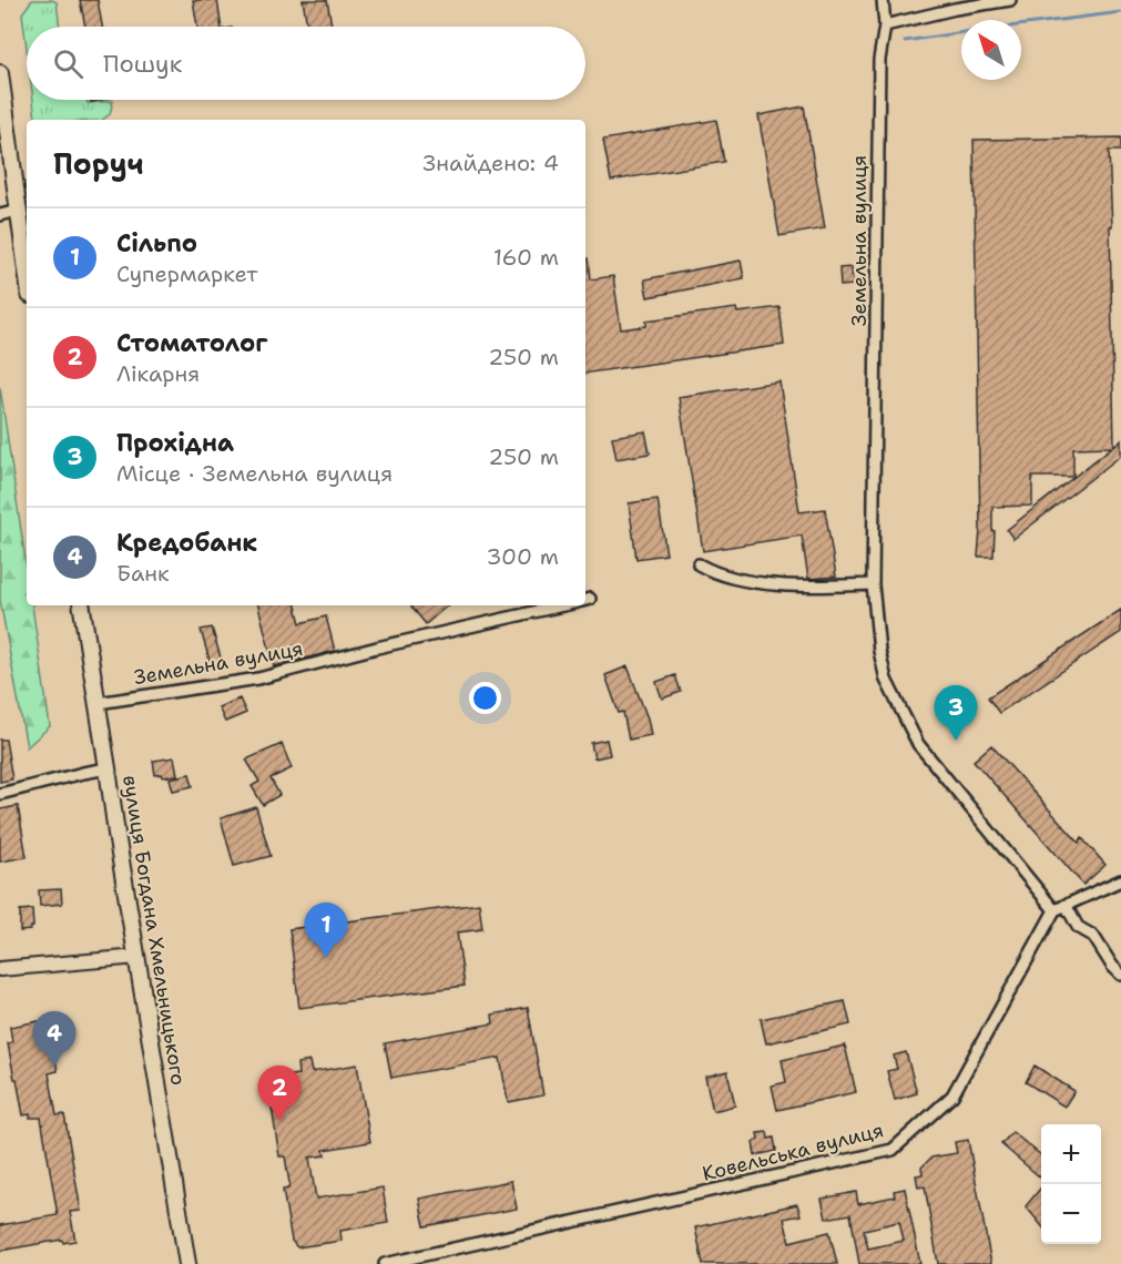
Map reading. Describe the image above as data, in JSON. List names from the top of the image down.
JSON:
{
  "streets": {
    "main road": ["вулиця Богдана Хмельницького"],
    "street": ["Земельна вулиця", "Ковельська вулиця"]
  },
  "crossings": [
    ["Земельна вулиця", "вулиця Богдана Хмельницького"],
    ["Земельна вулиця", "Ковельська вулиця"]
  ],
  "north": "top left",
  "page": {
    "search": "Пошук",
    "heading": ["Поруч", "Знайдено: 4"],
    "list": [
      {
        "mark": "1",
        "name": "Сільпо",
        "note": "Супермаркет",
        "value": "160 m"
      },
      {
        "mark": "2",
        "name": "Стоматолог",
        "note": "Лікарня",
        "value": "250 m"
      },
      {
        "mark": "3",
        "name": "Прохідна",
        "note": "Місце · Земельна вулиця",
        "value": "250 m"
      },
      {
        "mark": "4",
        "name": "Кредобанк",
        "note": "Банк",
        "value": "300 m"
      }
    ],
    "pins": [
      "3",
      "1",
      "4",
      "2"
    ],
    "map_buttons": ["+", "−"]
  }
}
